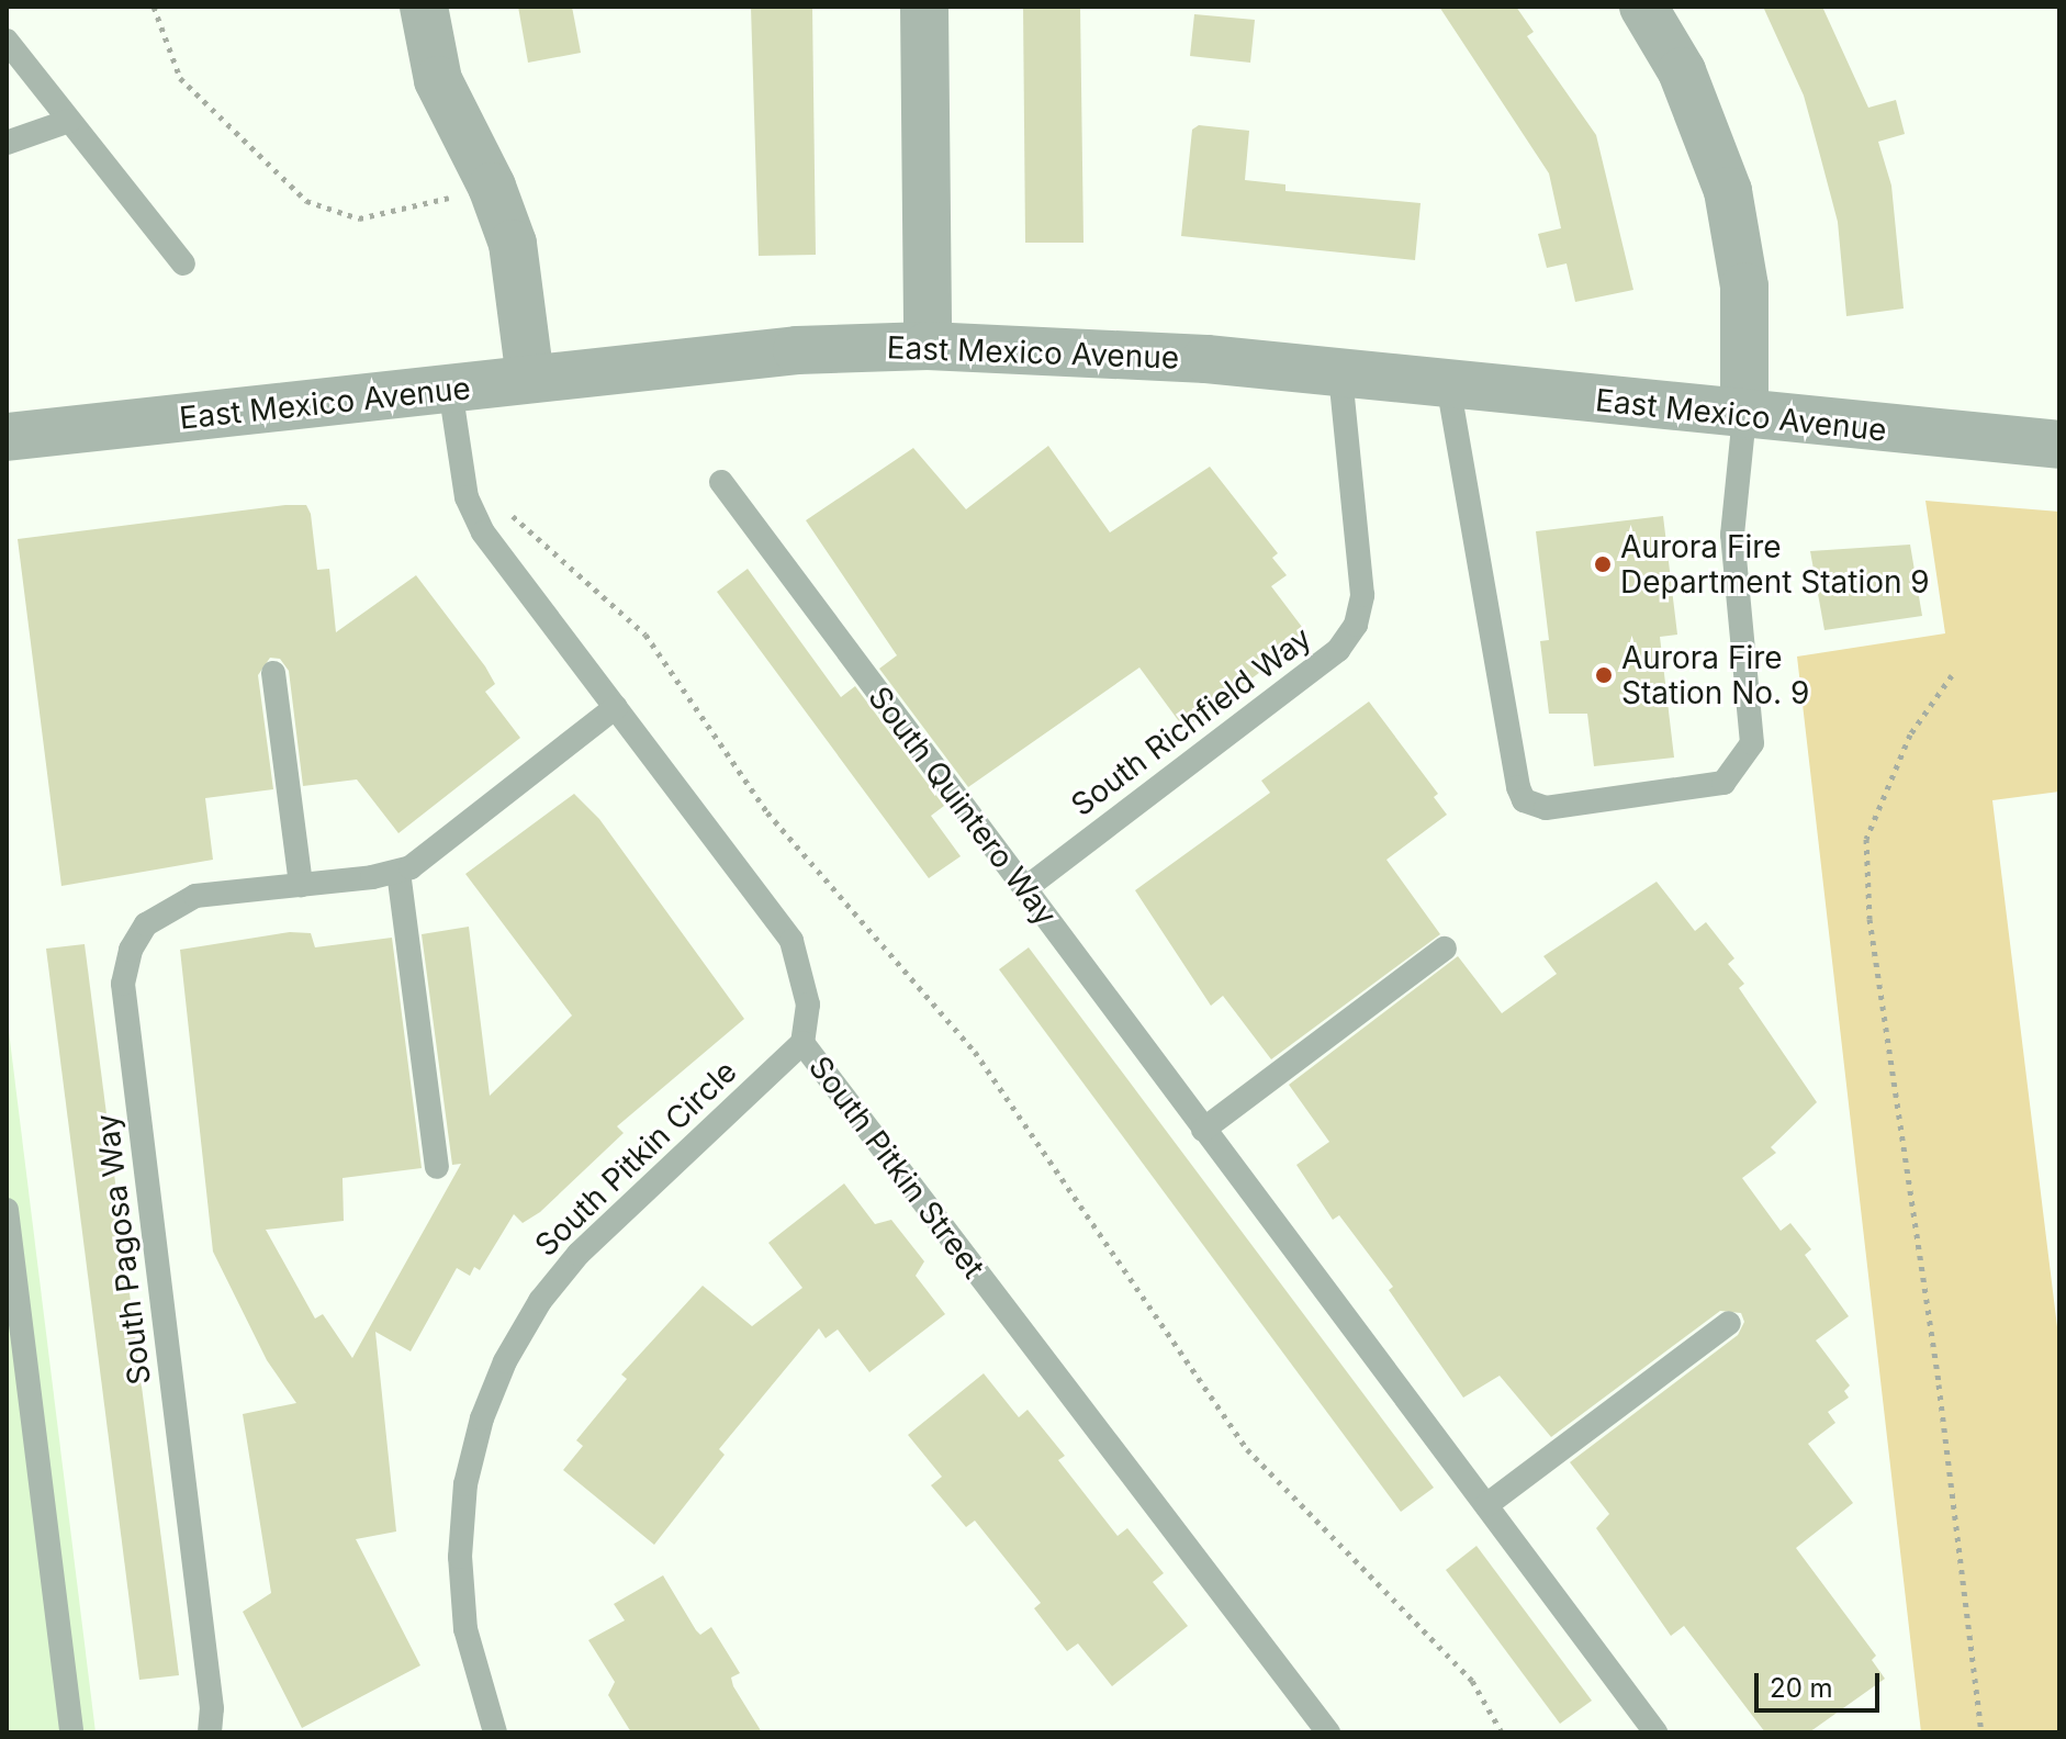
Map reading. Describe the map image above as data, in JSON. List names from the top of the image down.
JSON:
{
  "streets": {
    "street": ["East Mexico Avenue"],
    "lane": [
      "South Richfield Way",
      "South Quintero Way",
      "South Pitkin Circle",
      "South Pitkin Street",
      "South Pagosa Way"
    ]
  },
  "crossings": [
    ["East Mexico Avenue", "South Richfield Way"],
    ["East Mexico Avenue", "South Pitkin Street"],
    ["South Richfield Way", "South Quintero Way"],
    ["South Pitkin Circle", "South Pitkin Street"],
    ["South Pitkin Street", "South Pagosa Way"]
  ],
  "places": ["Aurora Fire Department Station 9", "Aurora Fire Station No. 9"],
  "scale_bar": "20 m"
}
